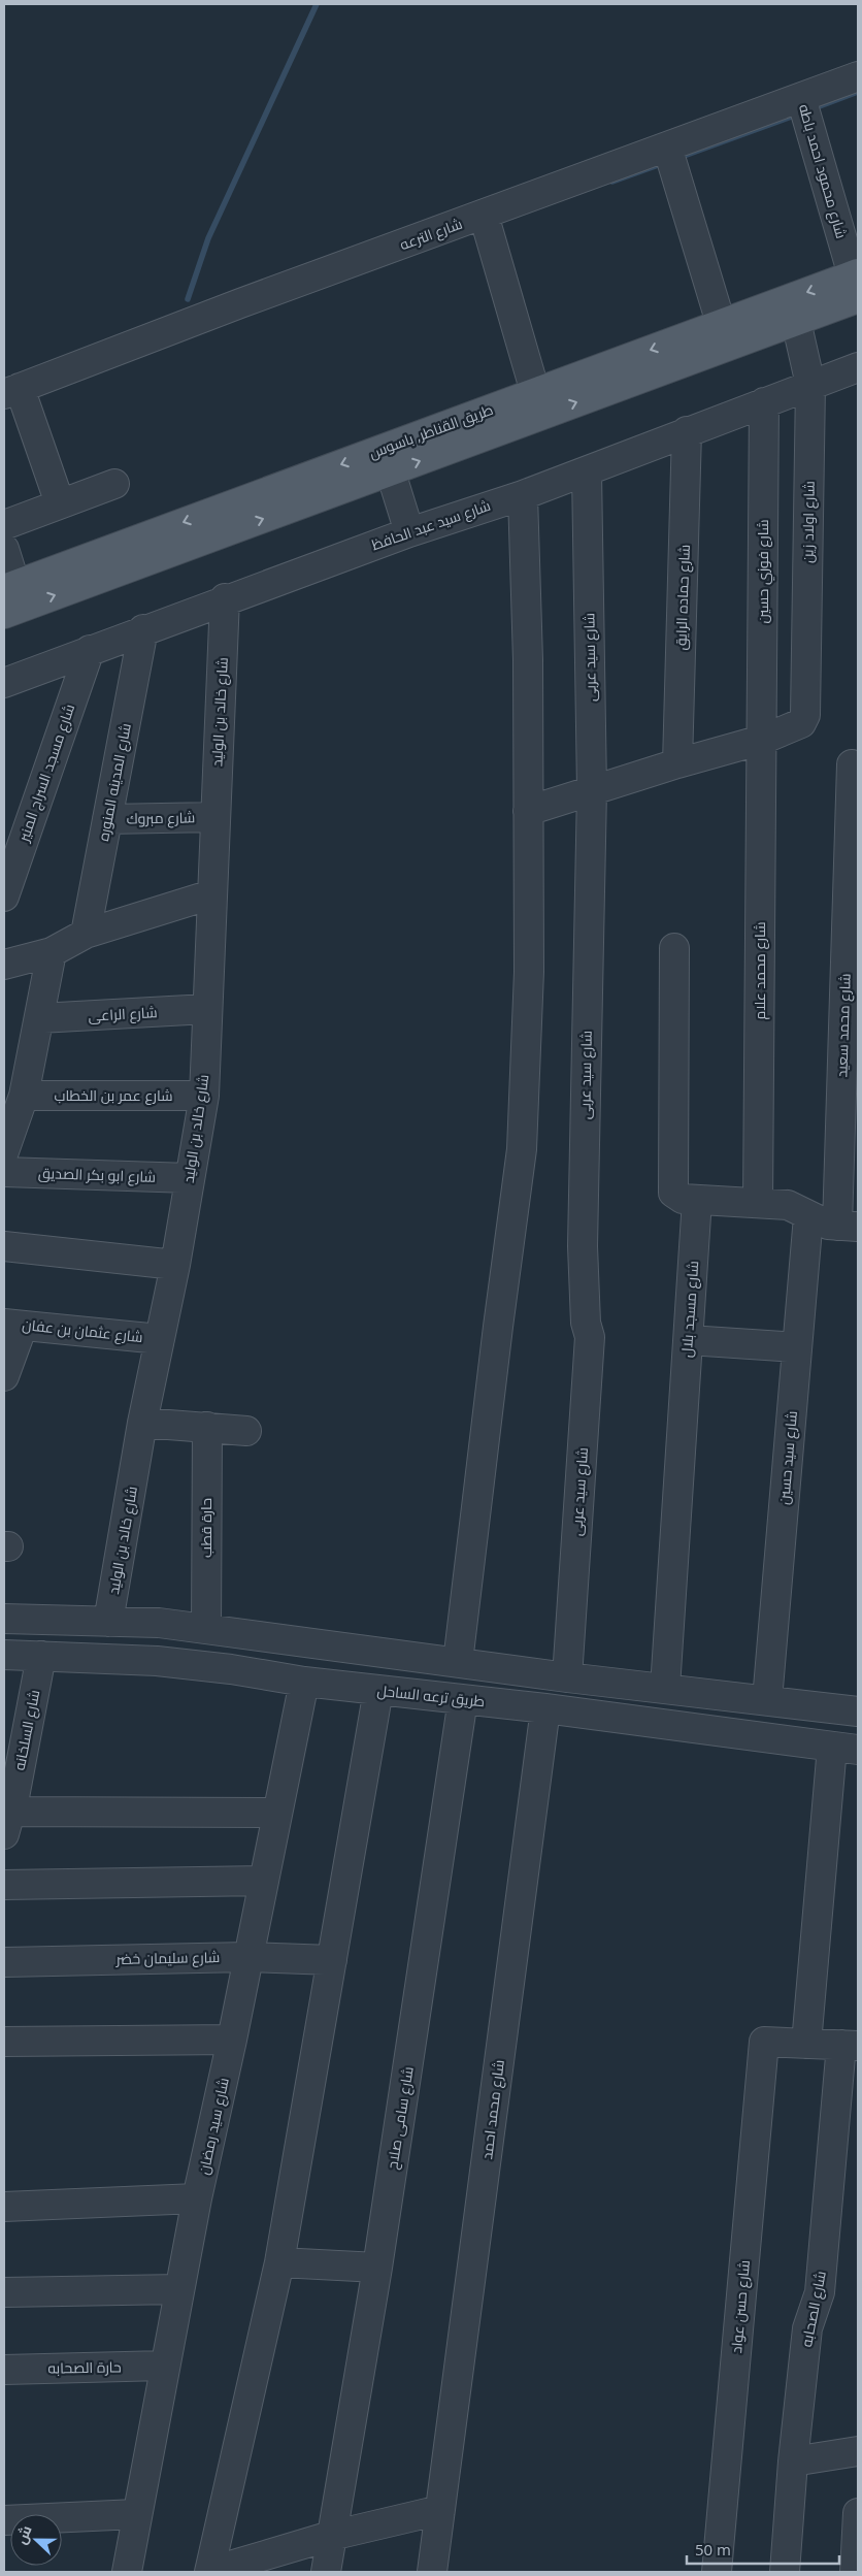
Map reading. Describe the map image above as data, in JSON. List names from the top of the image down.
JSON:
{
  "streets": {
    "main road": ["طريق القناطر, باسوس"],
    "street": [
      "شارع محمود احمد باطه",
      "شارع الترعه",
      "شارع اولاد زين",
      "شارع سيد عبد الحافظ",
      "شارع فوزي حسين",
      "شارع حماده الرايق",
      "شارع سيد عربى",
      "شارع خالد بن الوليد",
      "شارع مسجد السراج المنير",
      "شارع المدينه المنوره",
      "شارع مبروك",
      "شارع محمد علام",
      "شارع الراعى",
      "شارع محمد سعيد",
      "شارع عمر بن الخطاب",
      "شارع ابو بكر الصديق",
      "شارع مسجد بلال",
      "شارع عثمان بن عفان",
      "شارع سيد حسين",
      "حارة قطب",
      "طريق ترعه الساحل",
      "شارع السلخانه",
      "شارع سليمان خضر",
      "شارع محمد احمد",
      "شارع سامى صلاح",
      "شارع سيد رمضان",
      "شارع حسن عواد",
      "شارع الصحابه",
      "حارة الصحابه"
    ]
  },
  "crossings": [
    ["شارع محمود احمد باطه", "شارع الترعه"],
    ["شارع محمود احمد باطه", "طريق القناطر, باسوس"],
    ["طريق القناطر, باسوس", "شارع اولاد زين"],
    ["شارع اولاد زين", "شارع سيد عبد الحافظ"],
    ["شارع اولاد زين", "شارع فوزي حسين"],
    ["شارع اولاد زين", "شارع محمد علام"],
    ["شارع سيد عبد الحافظ", "شارع فوزي حسين"],
    ["شارع سيد عبد الحافظ", "شارع حماده الرايق"],
    ["شارع سيد عبد الحافظ", "شارع سيد عربى"],
    ["شارع سيد عبد الحافظ", "شارع خالد بن الوليد"],
    ["شارع سيد عبد الحافظ", "شارع مسجد السراج المنير"],
    ["شارع سيد عبد الحافظ", "شارع المدينه المنوره"],
    ["شارع فوزي حسين", "شارع محمد علام"],
    ["شارع خالد بن الوليد", "شارع مبروك"],
    ["شارع خالد بن الوليد", "شارع الراعى"],
    ["شارع خالد بن الوليد", "شارع عمر بن الخطاب"],
    ["شارع خالد بن الوليد", "شارع ابو بكر الصديق"],
    ["شارع خالد بن الوليد", "شارع عثمان بن عفان"],
    ["شارع المدينه المنوره", "شارع مبروك"],
    ["شارع محمد علام", "شارع محمد سعيد"],
    ["شارع محمد سعيد", "شارع مسجد بلال"],
    ["شارع محمد سعيد", "شارع سيد حسين"],
    ["طريق ترعه الساحل", "شارع السلخانه"],
    ["طريق ترعه الساحل", "شارع محمد احمد"],
    ["طريق ترعه الساحل", "شارع سامى صلاح"],
    ["طريق ترعه الساحل", "شارع سيد رمضان"],
    ["شارع سليمان خضر", "شارع سيد رمضان"],
    ["شارع سيد رمضان", "حارة الصحابه"]
  ],
  "scale_bar": "50 m",
  "north": "left"
}
